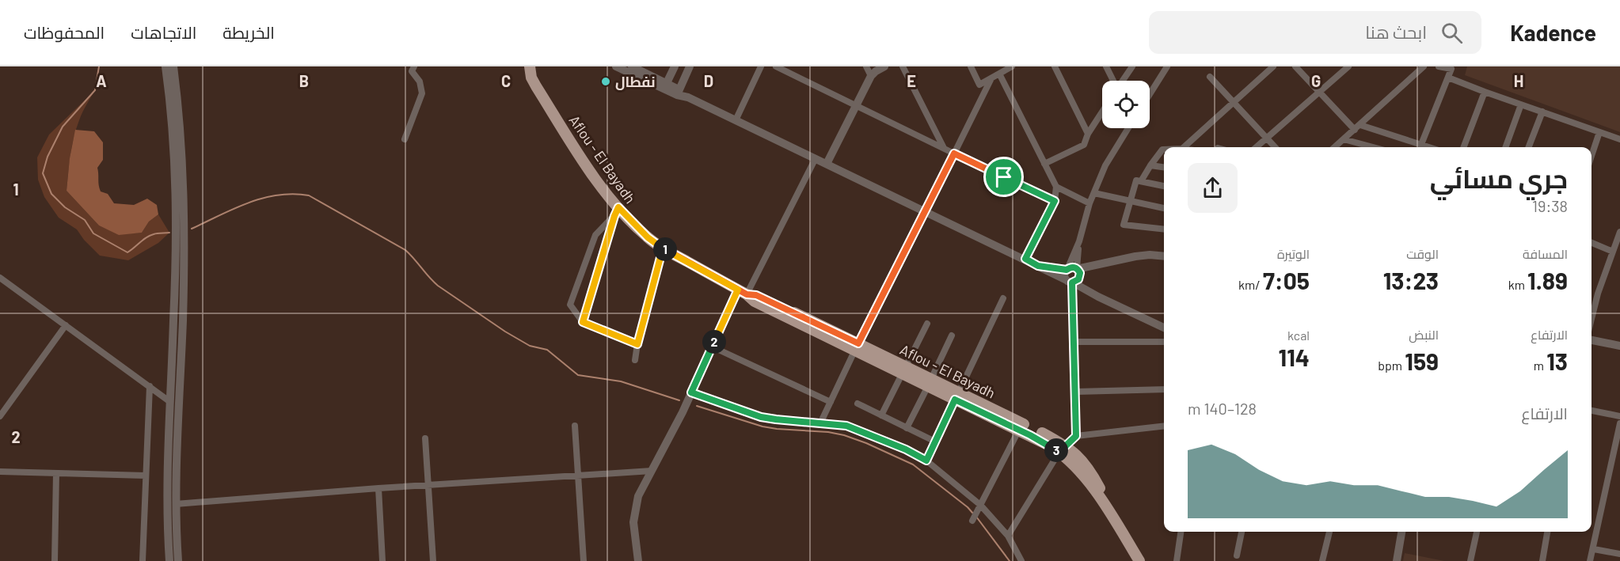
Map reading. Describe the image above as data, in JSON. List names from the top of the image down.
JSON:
{
  "streets": {
    "main road": ["Aflou - El Bayadh"]
  },
  "places": ["نفطال"],
  "page": {
    "header": "Kadence",
    "search": "ابحث هنا",
    "nav": ["الخريطة", "الاتجاهات", "المحفوظات"],
    "heading": ["جري مسائي", "19:38"],
    "stats": [
      ["المسافة", "1.89 km"],
      ["الوقت", "13:23"],
      ["الوتيرة", "7:05 /km"],
      ["الارتفاع", "13 m"],
      ["النبض", "159 bpm"],
      ["kcal", "114"]
    ],
    "pins": ["1", "2", "3"],
    "chart": ["الارتفاع", "128–140 m"]
  },
  "grid": {
    "columns": [
      "A",
      "B",
      "C",
      "D",
      "E",
      "G",
      "H"
    ],
    "rows": ["1", "2"]
  }
}
